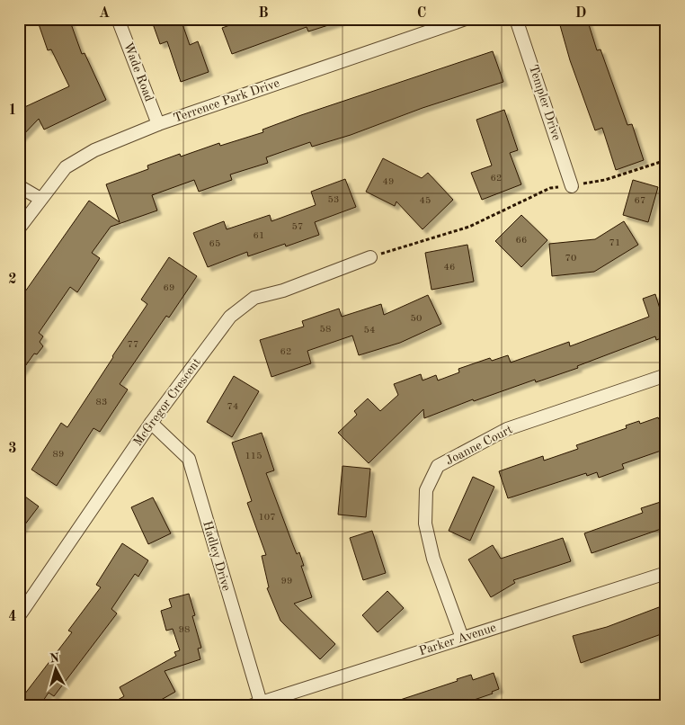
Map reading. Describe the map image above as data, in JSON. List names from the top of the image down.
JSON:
{
  "streets": {
    "street": [
      "Wade Road",
      "Terrence Park Drive",
      "Templer Drive",
      "McGregor Crescent",
      "Joanne Court",
      "Hadley Drive",
      "Parker Avenue"
    ]
  },
  "crossings": [
    ["Wade Road", "Terrence Park Drive"],
    ["McGregor Crescent", "Hadley Drive"],
    ["Joanne Court", "Parker Avenue"],
    ["Hadley Drive", "Parker Avenue"]
  ],
  "house_numbers": [
    "62",
    "49",
    "53",
    "45",
    "67",
    "57",
    "61",
    "66",
    "71",
    "65",
    "70",
    "46",
    "69",
    "50",
    "58",
    "54",
    "77",
    "62",
    "83",
    "74",
    "89",
    "115",
    "107",
    "99",
    "98"
  ],
  "north": "top",
  "grid": {
    "columns": [
      "A",
      "B",
      "C",
      "D"
    ],
    "rows": [
      "1",
      "2",
      "3",
      "4"
    ]
  }
}
